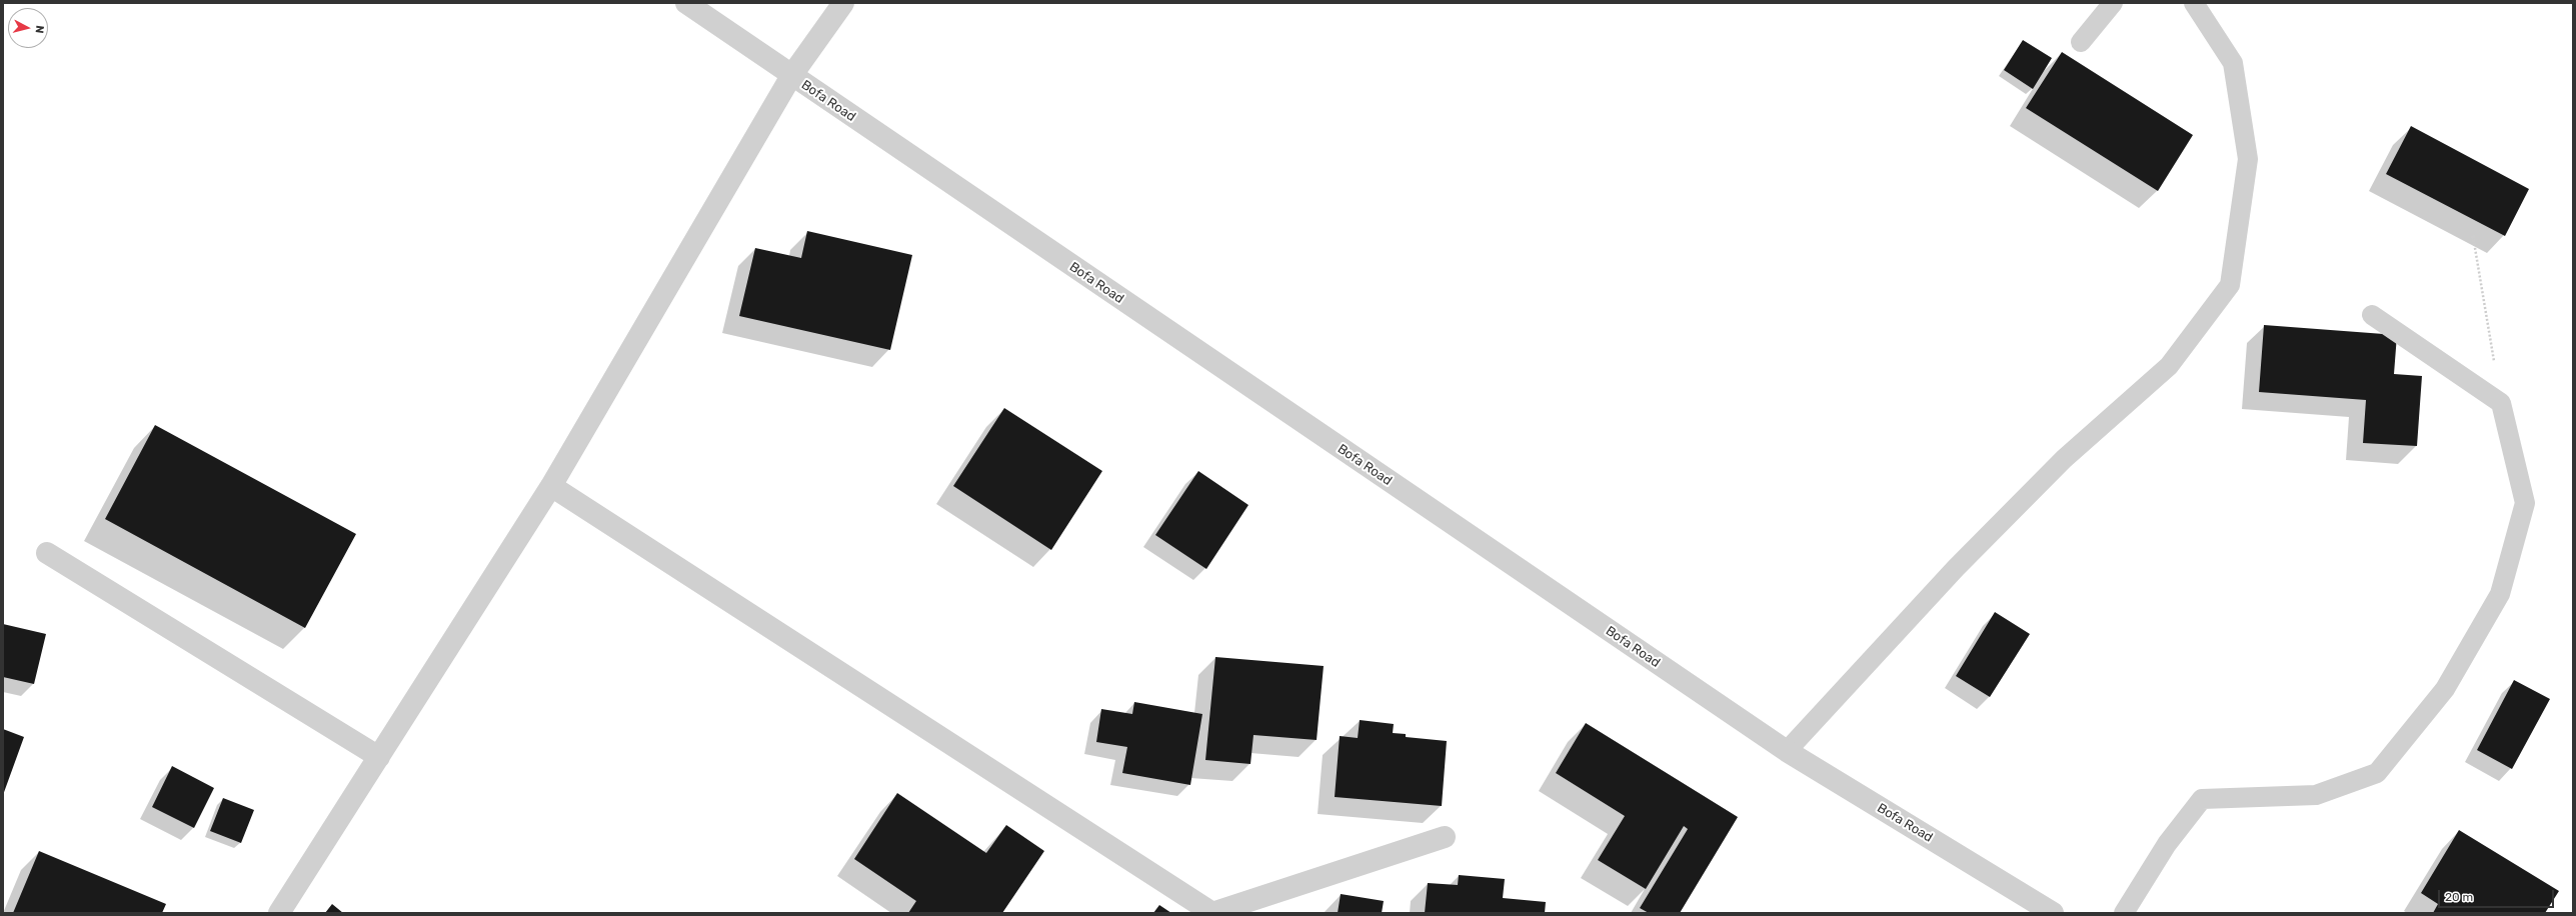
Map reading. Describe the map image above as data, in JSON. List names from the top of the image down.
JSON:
{
  "streets": {
    "street": ["Bofa Road"]
  },
  "scale_bar": "20 m",
  "north": "right"
}
